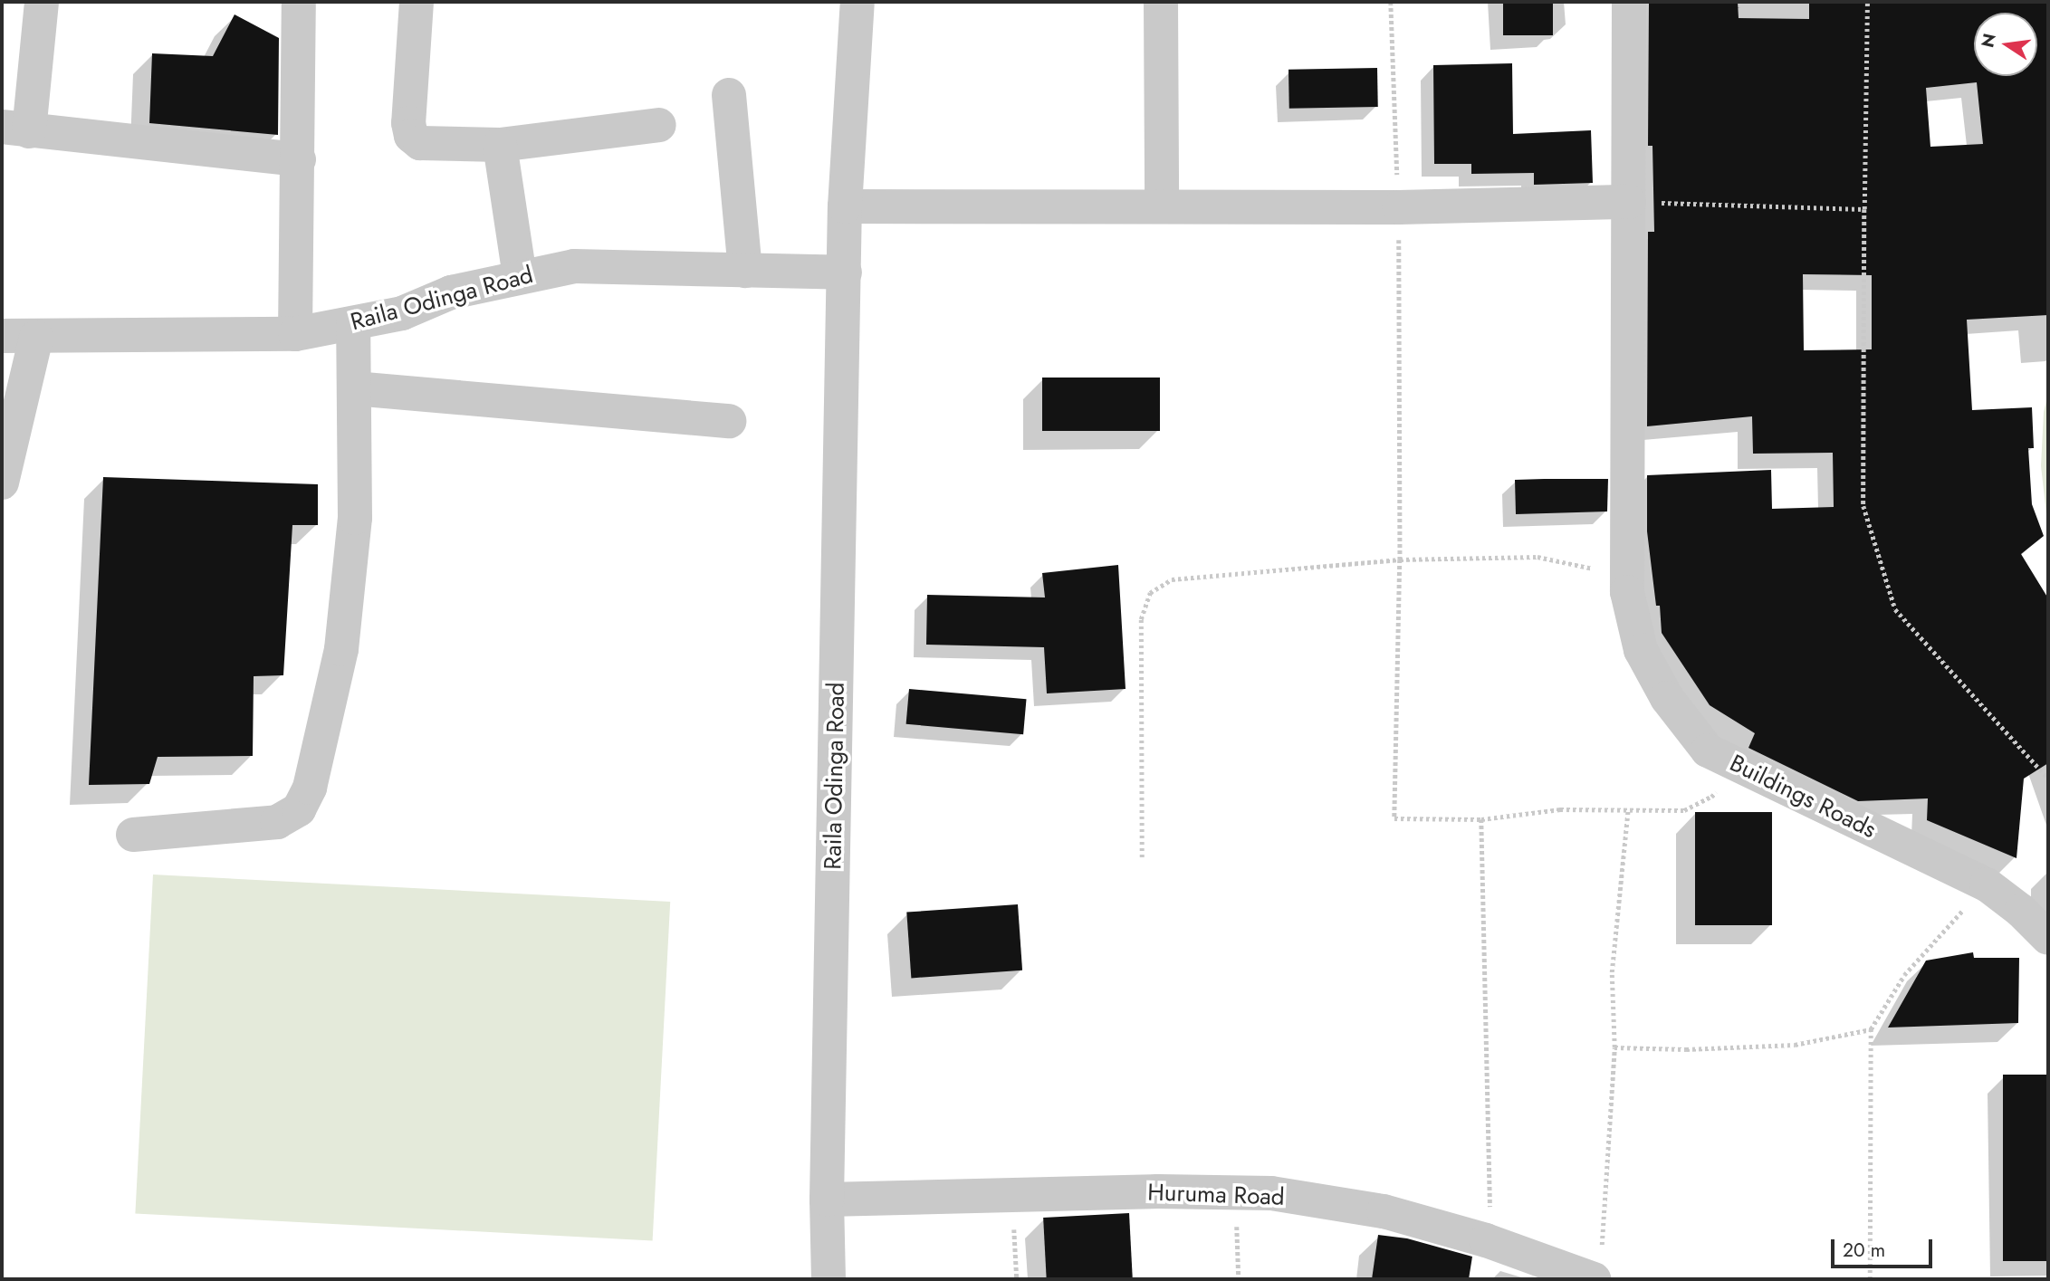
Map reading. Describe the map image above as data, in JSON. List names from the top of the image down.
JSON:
{
  "streets": {
    "street": ["Raila Odinga Road", "Buildings Roads", "Huruma Road"]
  },
  "crossings": [
    ["Raila Odinga Road", "Huruma Road"]
  ],
  "scale_bar": "20 m",
  "north": "left"
}
